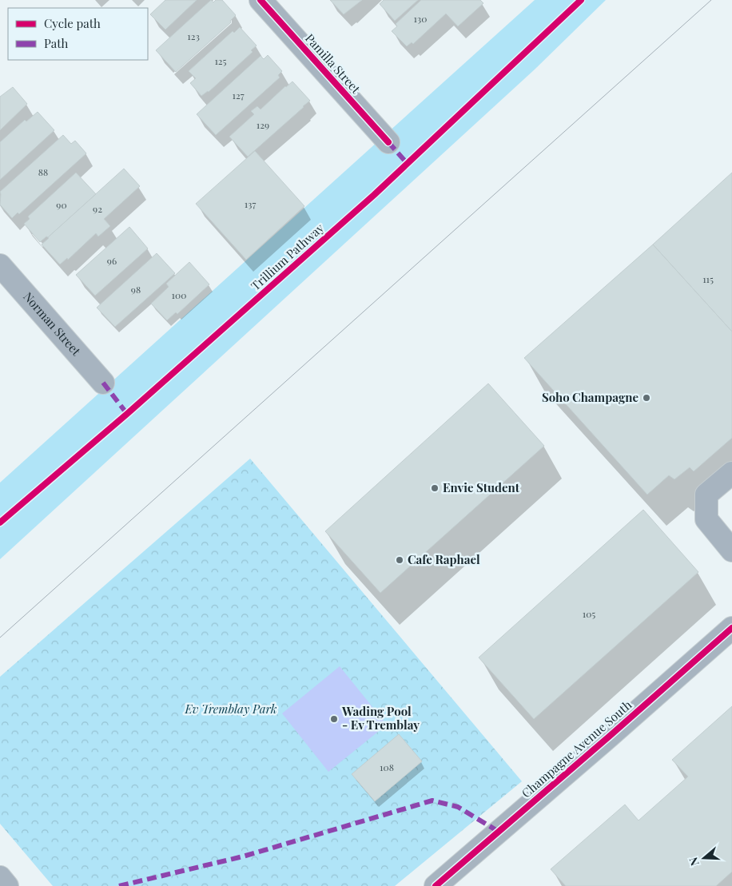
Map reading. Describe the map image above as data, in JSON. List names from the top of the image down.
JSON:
{
  "streets": {
    "street": ["Pamilla Street", "Norman Street", "Champagne Avenue South"],
    "cycle path": ["Trillium Pathway"]
  },
  "parks": ["Ev Tremblay Park"],
  "places": [
    "Soho Champagne",
    "Envie Student",
    "Cafe Raphael",
    "Wading Pool - Ev Tremblay"
  ],
  "house_numbers": [
    "130",
    "123",
    "125",
    "127",
    "129",
    "88",
    "137",
    "90",
    "92",
    "96",
    "115",
    "98",
    "100",
    "105",
    "108"
  ],
  "legend": ["Cycle path", "Path"],
  "north": "left"
}
